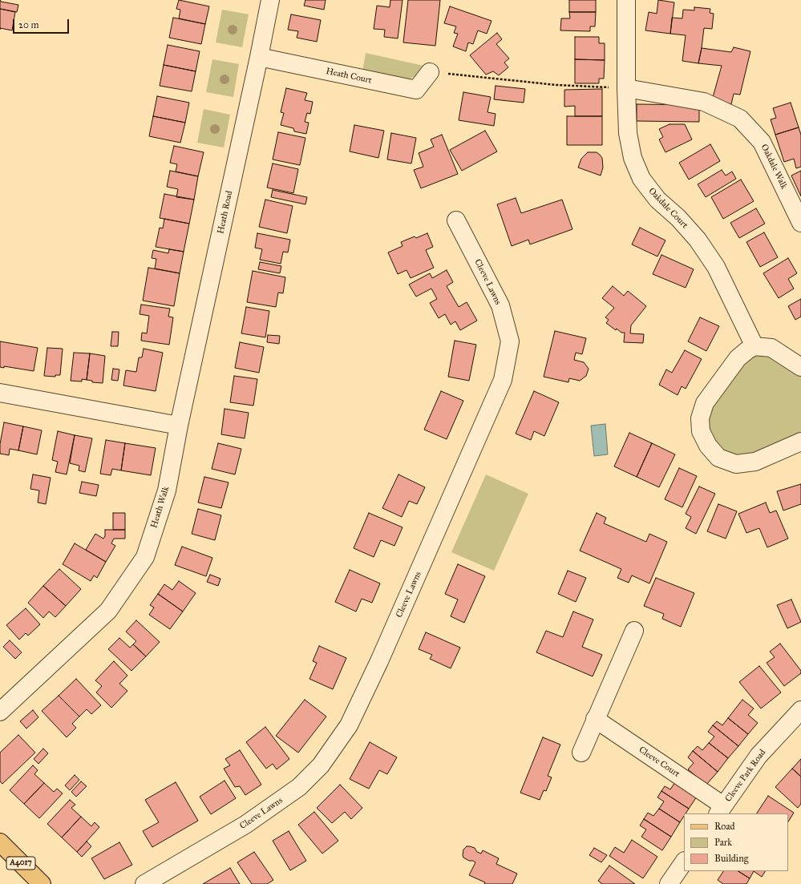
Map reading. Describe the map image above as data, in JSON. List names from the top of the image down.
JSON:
{
  "streets": {
    "main road": ["A4017"],
    "street": [
      "Heath Court",
      "Oakdale Walk",
      "Oakdale Court",
      "Heath Road",
      "Cleeve Lawns",
      "Heath Walk",
      "Cleeve Court",
      "Cleeve Park Road"
    ]
  },
  "crossings": [
    ["Heath Court", "Heath Road"],
    ["Oakdale Walk", "Oakdale Court"],
    ["Heath Road", "Heath Walk"],
    ["Cleeve Court", "Cleeve Park Road"]
  ],
  "legend": ["Road", "Park", "Building"],
  "scale_bar": "20 m"
}
